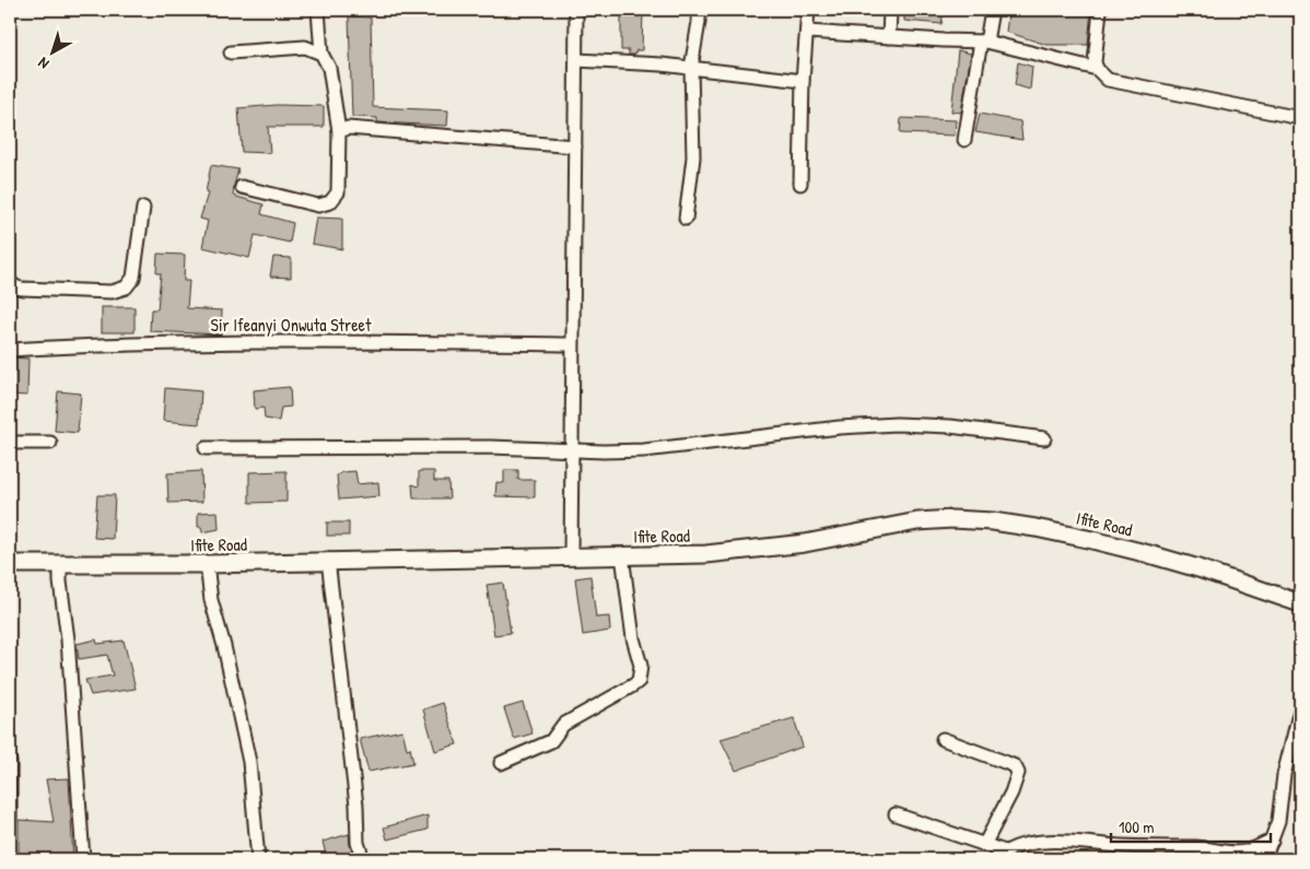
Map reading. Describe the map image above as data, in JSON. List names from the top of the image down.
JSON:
{
  "streets": {
    "street": ["Sir Ifeanyi Onwuta Street", "Ifite Road"]
  },
  "scale_bar": "100 m",
  "north": "bottom left"
}
